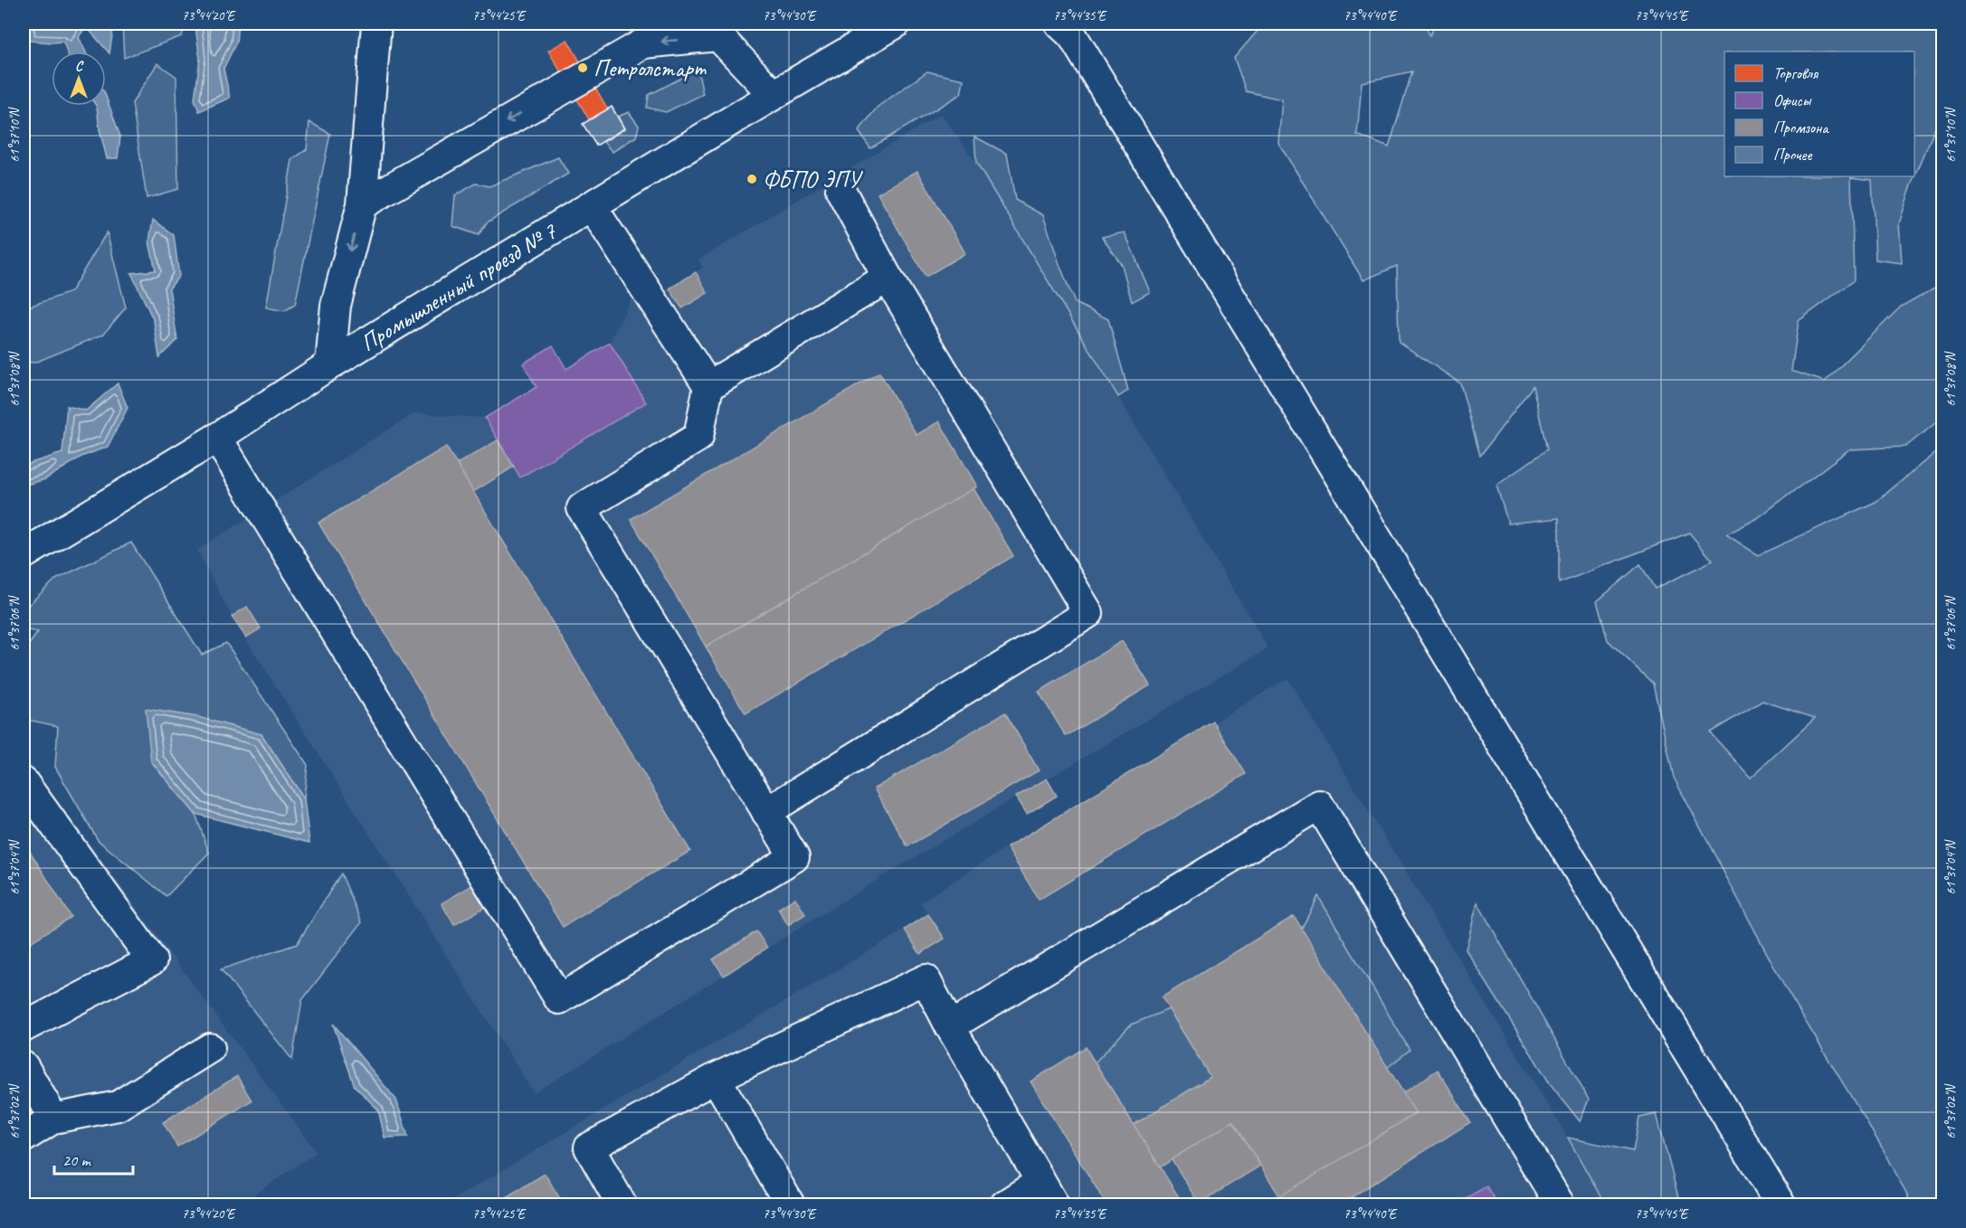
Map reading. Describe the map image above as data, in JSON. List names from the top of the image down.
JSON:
{
  "streets": {
    "street": ["Промышленный проезд № 7"]
  },
  "places": ["Петролстарт", "ФБПО ЭПУ"],
  "legend": [
    "Торговля",
    "Офисы",
    "Промзона",
    "Прочее"
  ],
  "scale_bar": "20 m",
  "north": "top",
  "coordinates": [
    "73°44'20\"E",
    "73°44'25\"E",
    "73°44'30\"E",
    "73°44'35\"E",
    "73°44'40\"E",
    "73°44'45\"E",
    "61°37'10\"N",
    "61°37'08\"N",
    "61°37'06\"N",
    "61°37'04\"N",
    "61°37'02\"N"
  ]
}
